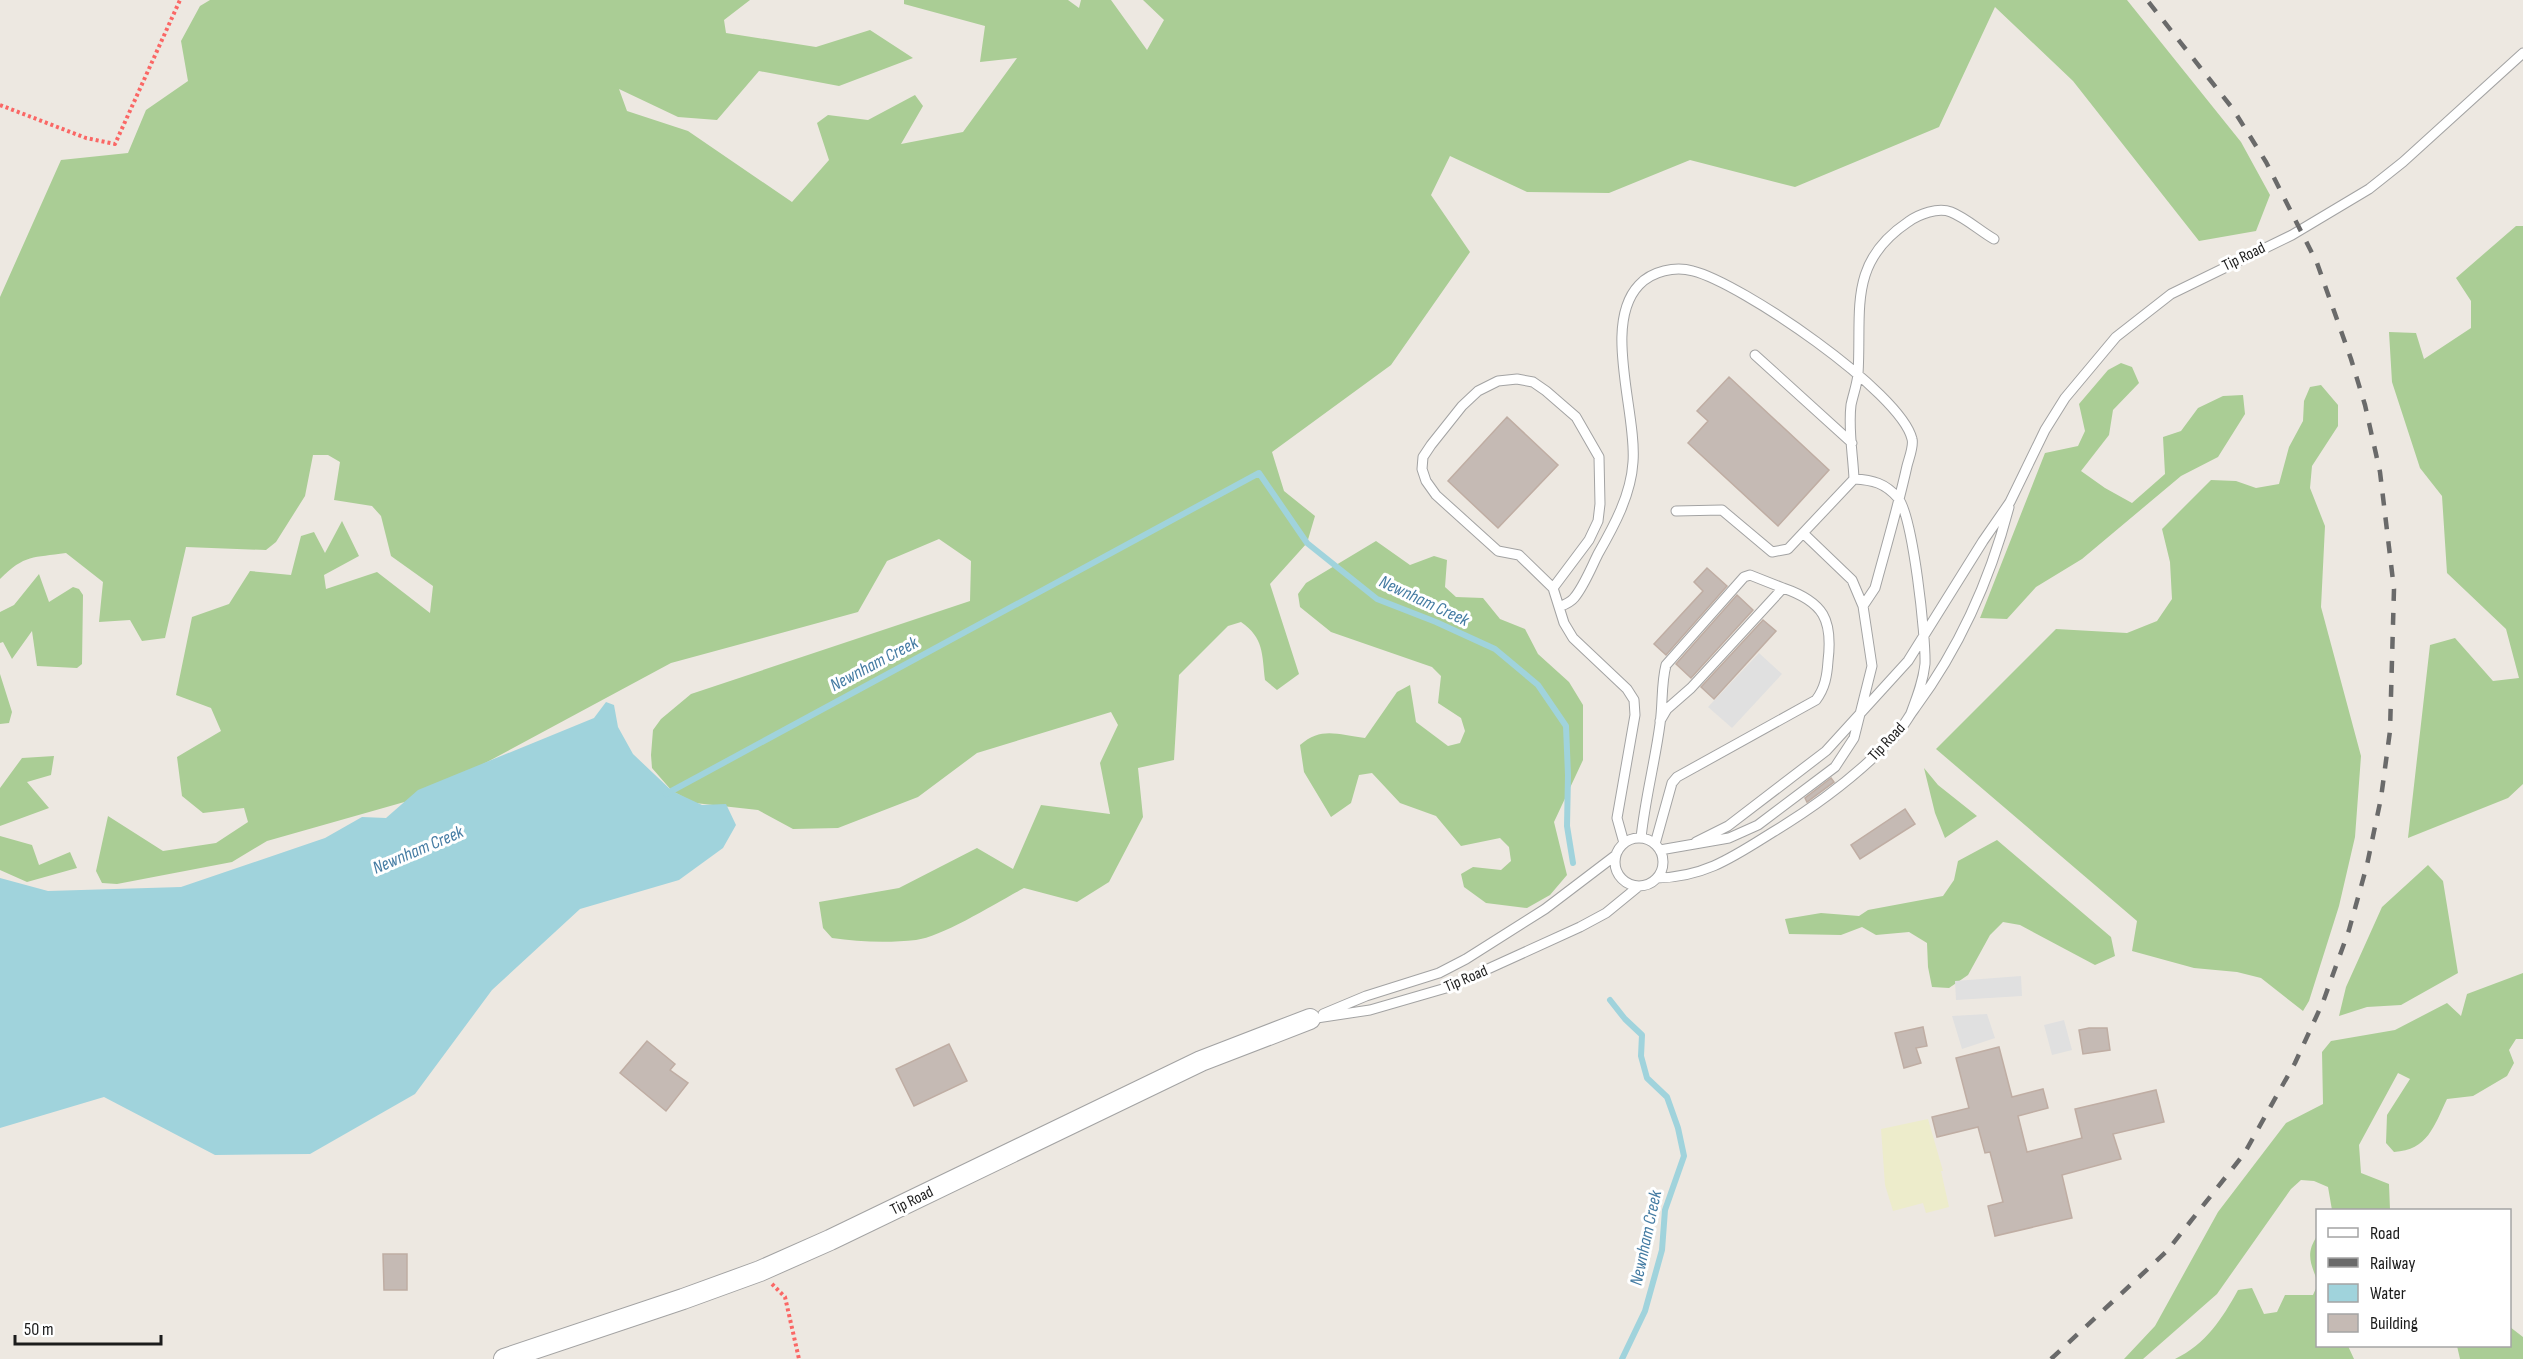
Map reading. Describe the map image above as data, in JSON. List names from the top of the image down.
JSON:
{
  "streets": {
    "street": ["Tip Road"]
  },
  "water": ["Newnham Creek"],
  "legend": [
    "Road",
    "Railway",
    "Water",
    "Building"
  ],
  "scale_bar": "50 m"
}
